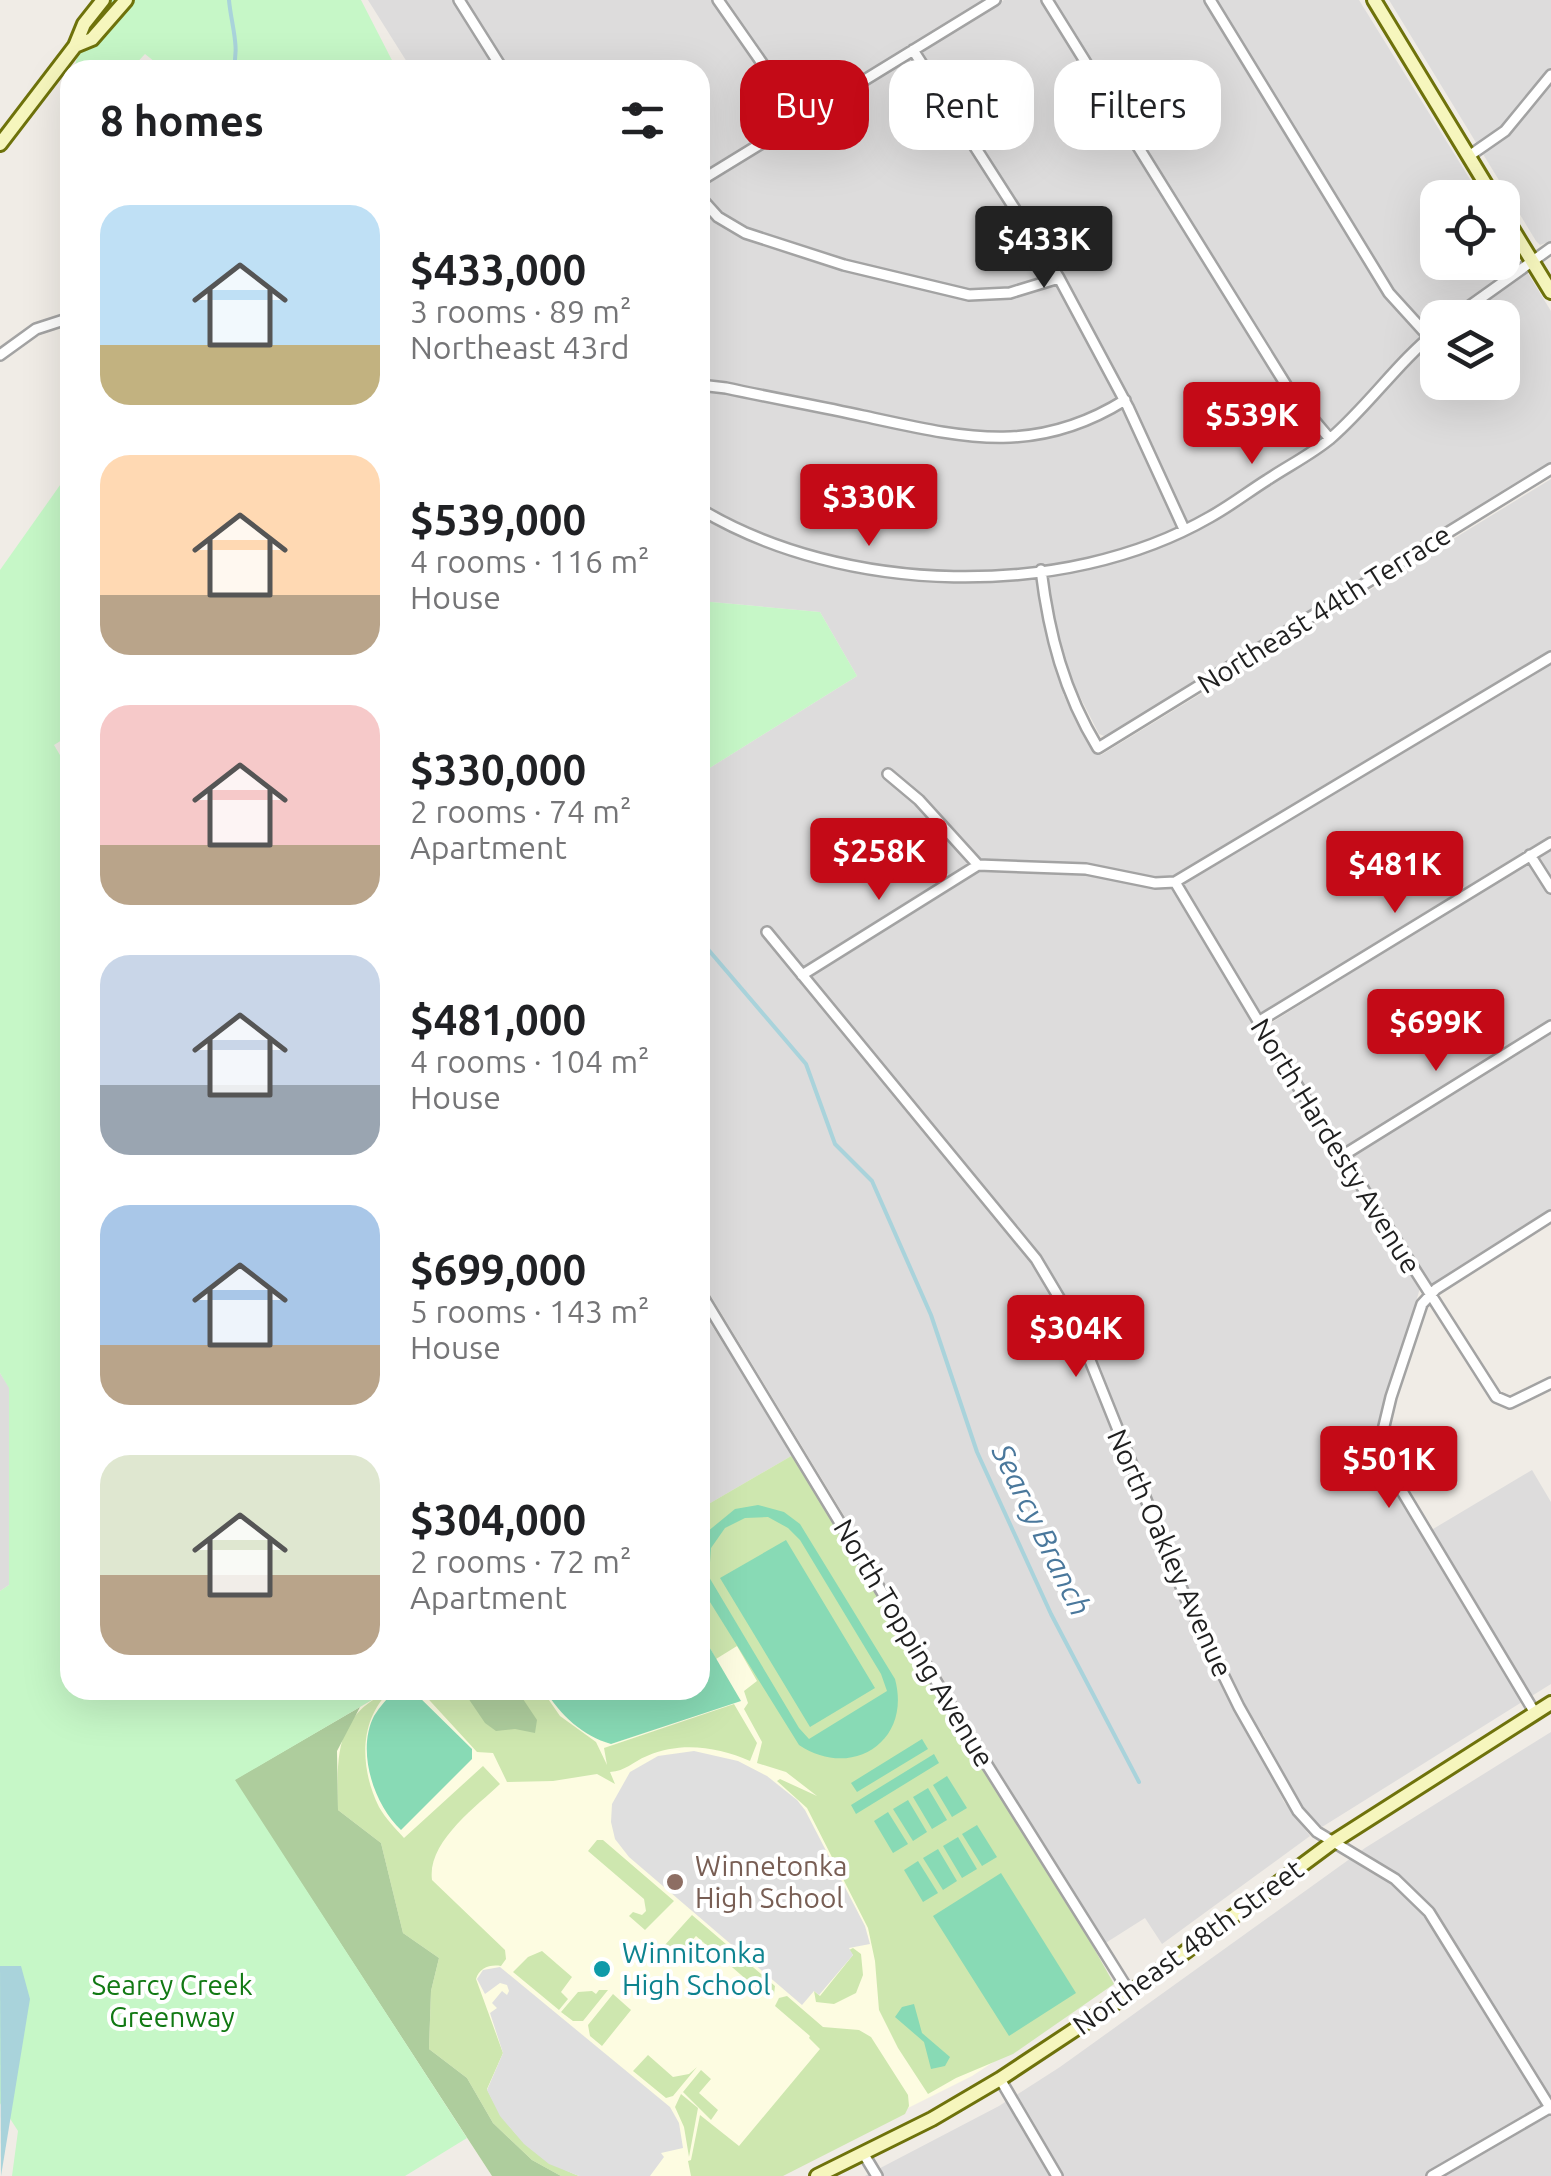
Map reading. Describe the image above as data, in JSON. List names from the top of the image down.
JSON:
{
  "streets": {
    "street": [
      "Northeast 44th Terrace",
      "North Hardesty Avenue",
      "North Oakley Avenue",
      "North Topping Avenue",
      "Northeast 48th Street"
    ]
  },
  "crossings": [
    ["North Oakley Avenue", "Northeast 48th Street"],
    ["North Topping Avenue", "Northeast 48th Street"]
  ],
  "water": ["Searcy Branch"],
  "parks": ["Searcy Creek Greenway"],
  "places": ["Winnetonka High School", "Winnitonka High School"],
  "page": {
    "chip": ["Buy", "Rent", "Filters"],
    "heading": "8 homes",
    "list": [
      {
        "name": "$433,000",
        "note": "3 rooms · 89 m² · Northeast 43rd"
      },
      {
        "name": "$539,000",
        "note": "4 rooms · 116 m² · House"
      },
      {
        "name": "$330,000",
        "note": "2 rooms · 74 m² · Apartment"
      },
      {
        "name": "$481,000",
        "note": "4 rooms · 104 m² · House"
      },
      {
        "name": "$699,000",
        "note": "5 rooms · 143 m² · House"
      },
      {
        "name": "$304,000",
        "note": "2 rooms · 72 m² · Apartment"
      }
    ],
    "price": [
      "$433K",
      "$539K",
      "$330K",
      "$258K",
      "$481K",
      "$699K",
      "$304K",
      "$501K"
    ]
  }
}
